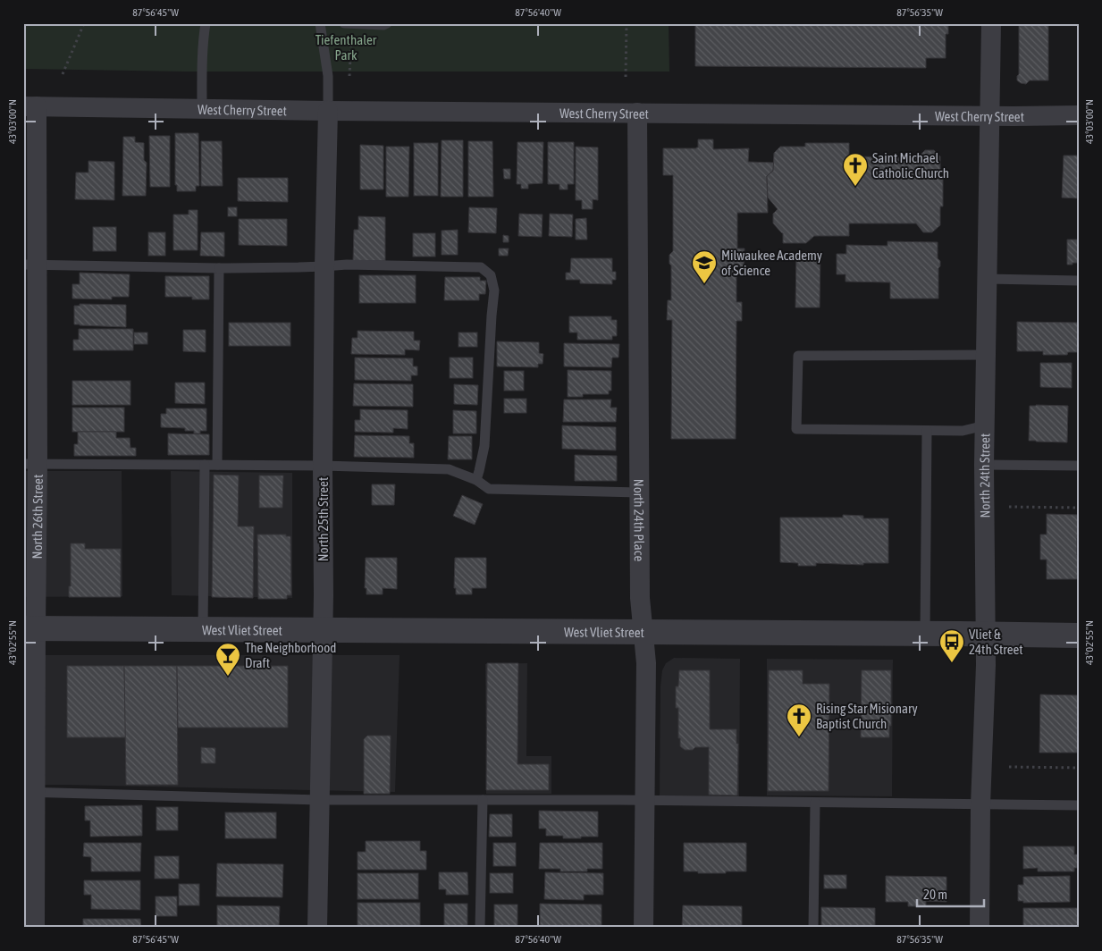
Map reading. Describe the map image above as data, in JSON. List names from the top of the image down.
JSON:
{
  "streets": {
    "street": [
      "West Cherry Street",
      "North 24th Street",
      "North 26th Street",
      "North 25th Street",
      "North 24th Place",
      "West Vliet Street"
    ]
  },
  "crossings": [
    ["West Cherry Street", "North 24th Street"],
    ["West Cherry Street", "North 26th Street"],
    ["West Cherry Street", "North 25th Street"],
    ["West Cherry Street", "North 24th Place"],
    ["North 24th Street", "West Vliet Street"],
    ["North 26th Street", "West Vliet Street"],
    ["North 25th Street", "West Vliet Street"],
    ["North 24th Place", "West Vliet Street"]
  ],
  "parks": ["Tiefenthaler Park"],
  "places": {
    "church": ["Saint Michael Catholic Church", "Rising Star Misionary Baptist Church"],
    "school or university": ["Milwaukee Academy of Science"],
    "bus stop": ["Vliet & 24th Street"],
    "bar": ["The Neighborhood Draft"]
  },
  "scale_bar": "20 m",
  "coordinates": [
    "87°56'45\"W",
    "87°56'40\"W",
    "87°56'35\"W",
    "43°03'00\"N",
    "43°02'55\"N"
  ]
}
